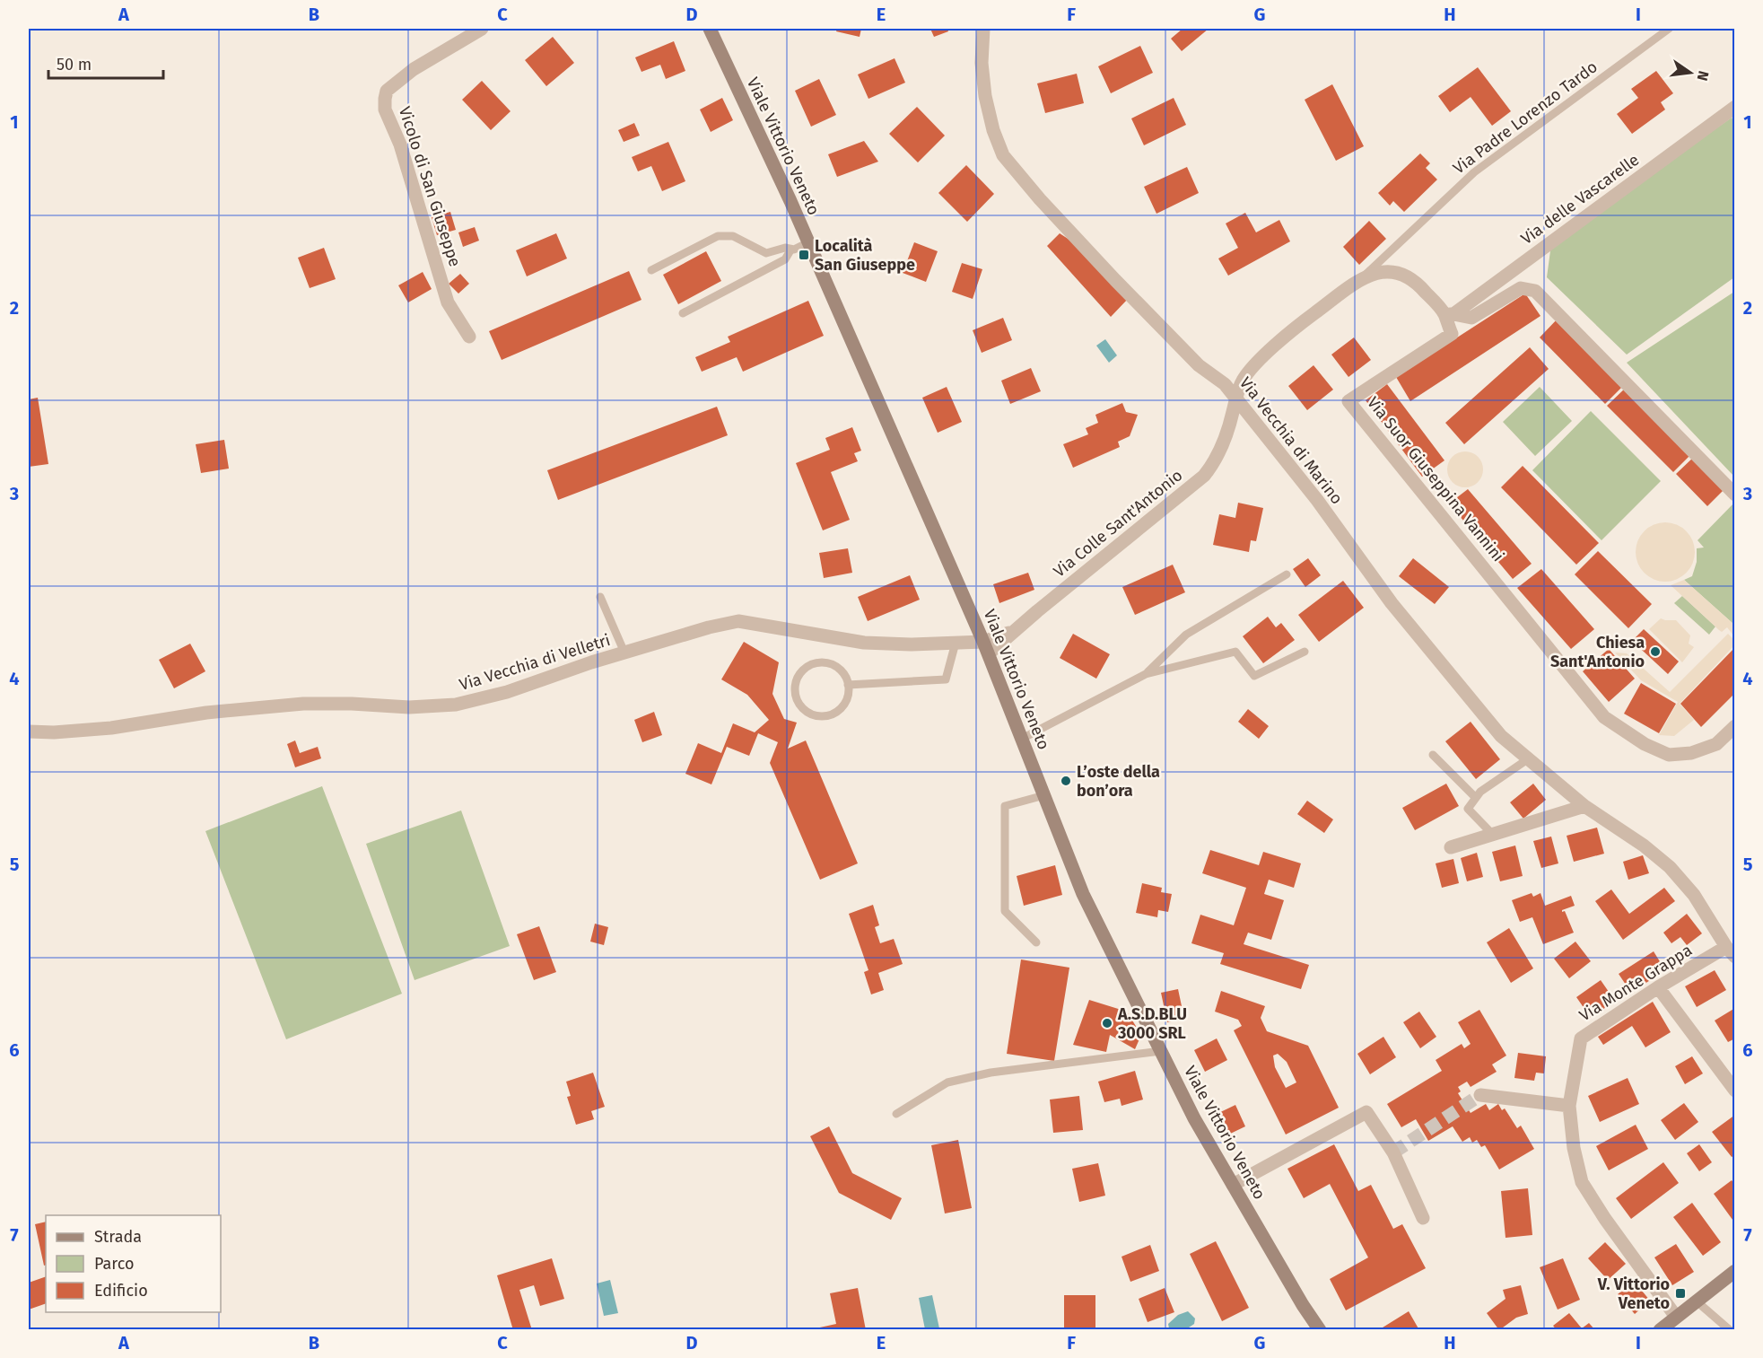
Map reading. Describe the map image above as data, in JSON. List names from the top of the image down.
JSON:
{
  "streets": {
    "main road": ["Viale Vittorio Veneto"],
    "street": [
      "Vicolo di San Giuseppe",
      "Via delle Vascarelle",
      "Via Vecchia di Marino",
      "Via Suor Giuseppina Vannini",
      "Via Colle Sant'Antonio",
      "Via Vecchia di Velletri",
      "Via Monte Grappa"
    ],
    "lane": ["Via Padre Lorenzo Tardo"]
  },
  "crossings": [
    ["Viale Vittorio Veneto", "Via Colle Sant'Antonio"],
    ["Viale Vittorio Veneto", "Via Vecchia di Velletri"],
    ["Via delle Vascarelle", "Via Suor Giuseppina Vannini"],
    ["Via Vecchia di Marino", "Via Colle Sant'Antonio"],
    ["Via Vecchia di Marino", "Via Monte Grappa"],
    ["Via Colle Sant'Antonio", "Via Vecchia di Velletri"]
  ],
  "places": {
    "transit": ["Località San Giuseppe", "V. Vittorio Veneto"],
    "other": ["Chiesa Sant'Antonio", "L’oste della bon’ora", "A.S.D.BLU 3000 SRL"]
  },
  "legend": ["Strada", "Parco", "Edificio"],
  "scale_bar": "50 m",
  "north": "right",
  "grid": {
    "columns": [
      "A",
      "B",
      "C",
      "D",
      "E",
      "F",
      "G",
      "H",
      "I"
    ],
    "rows": [
      "1",
      "2",
      "3",
      "4",
      "5",
      "6",
      "7"
    ]
  }
}
